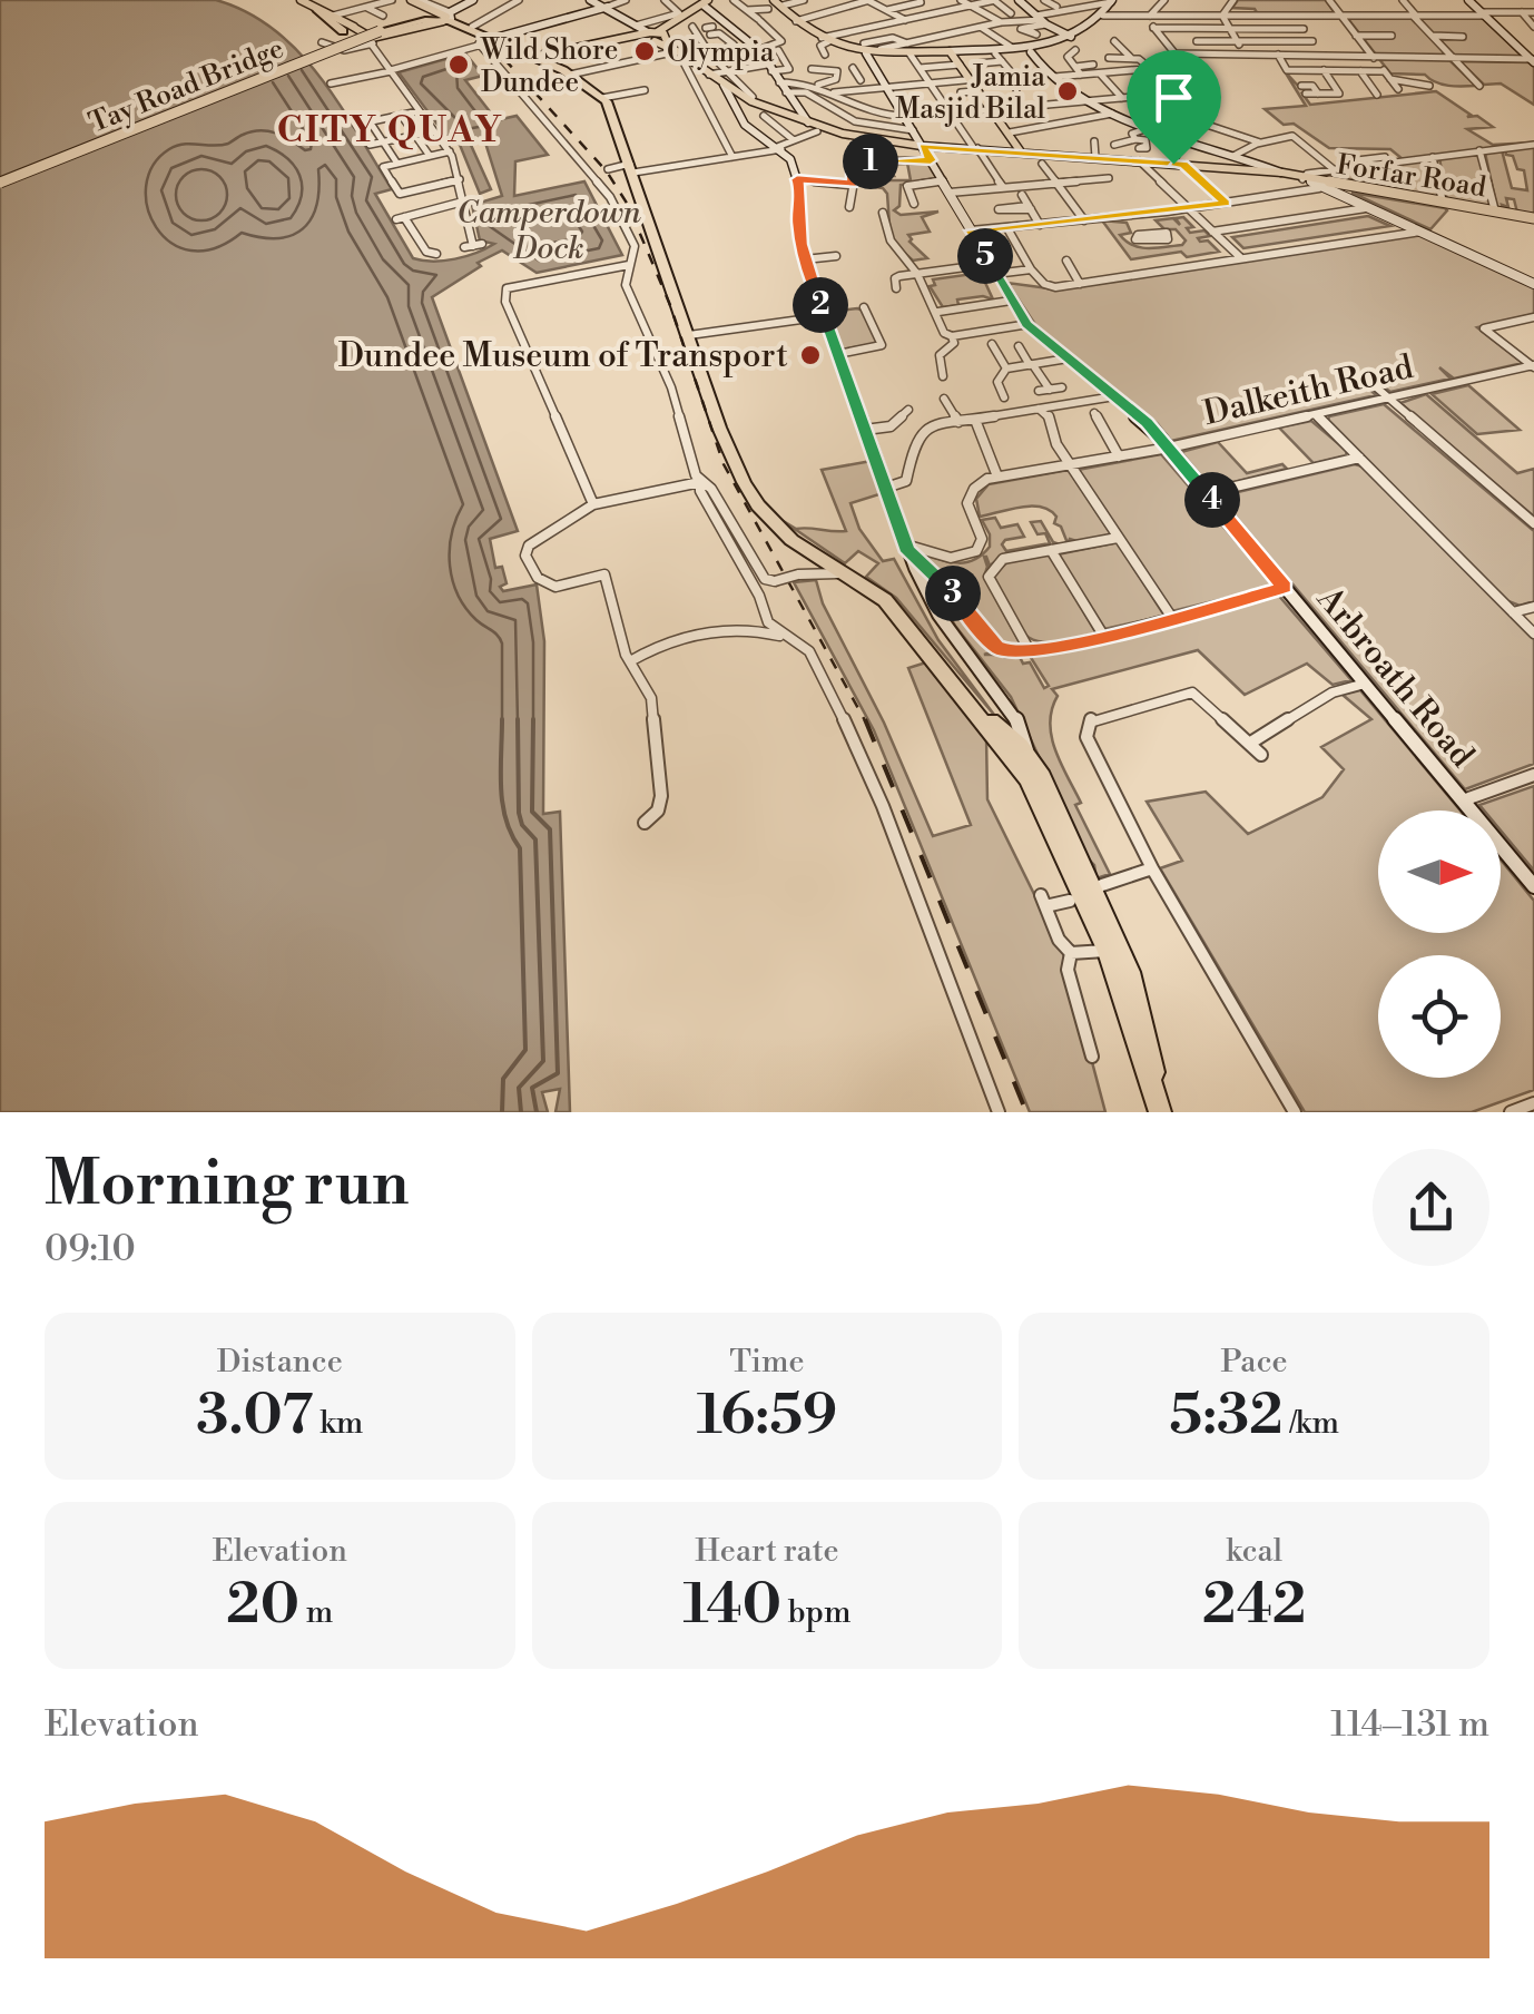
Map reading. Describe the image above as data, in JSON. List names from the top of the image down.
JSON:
{
  "streets": {
    "highway": ["Tay Road Bridge"],
    "main road": ["Forfar Road"],
    "street": ["Dalkeith Road", "Arbroath Road"]
  },
  "crossings": [
    ["Forfar Road", "Arbroath Road"],
    ["Dalkeith Road", "Arbroath Road"]
  ],
  "districts": ["CITY QUAY"],
  "water": ["Camperdown Dock"],
  "places": [
    "Olympia",
    "Wild Shore Dundee",
    "Jamia Masjid Bilal",
    "Dundee Museum of Transport"
  ],
  "north": "right",
  "page": {
    "pins": [
      "1",
      "5",
      "2",
      "4",
      "3"
    ],
    "heading": ["Morning run", "09:10"],
    "stats": [
      ["Distance", "3.07 km"],
      ["Time", "16:59"],
      ["Pace", "5:32 /km"],
      ["Elevation", "20 m"],
      ["Heart rate", "140 bpm"],
      ["kcal", "242"]
    ],
    "chart": ["Elevation", "114–131 m"]
  }
}
